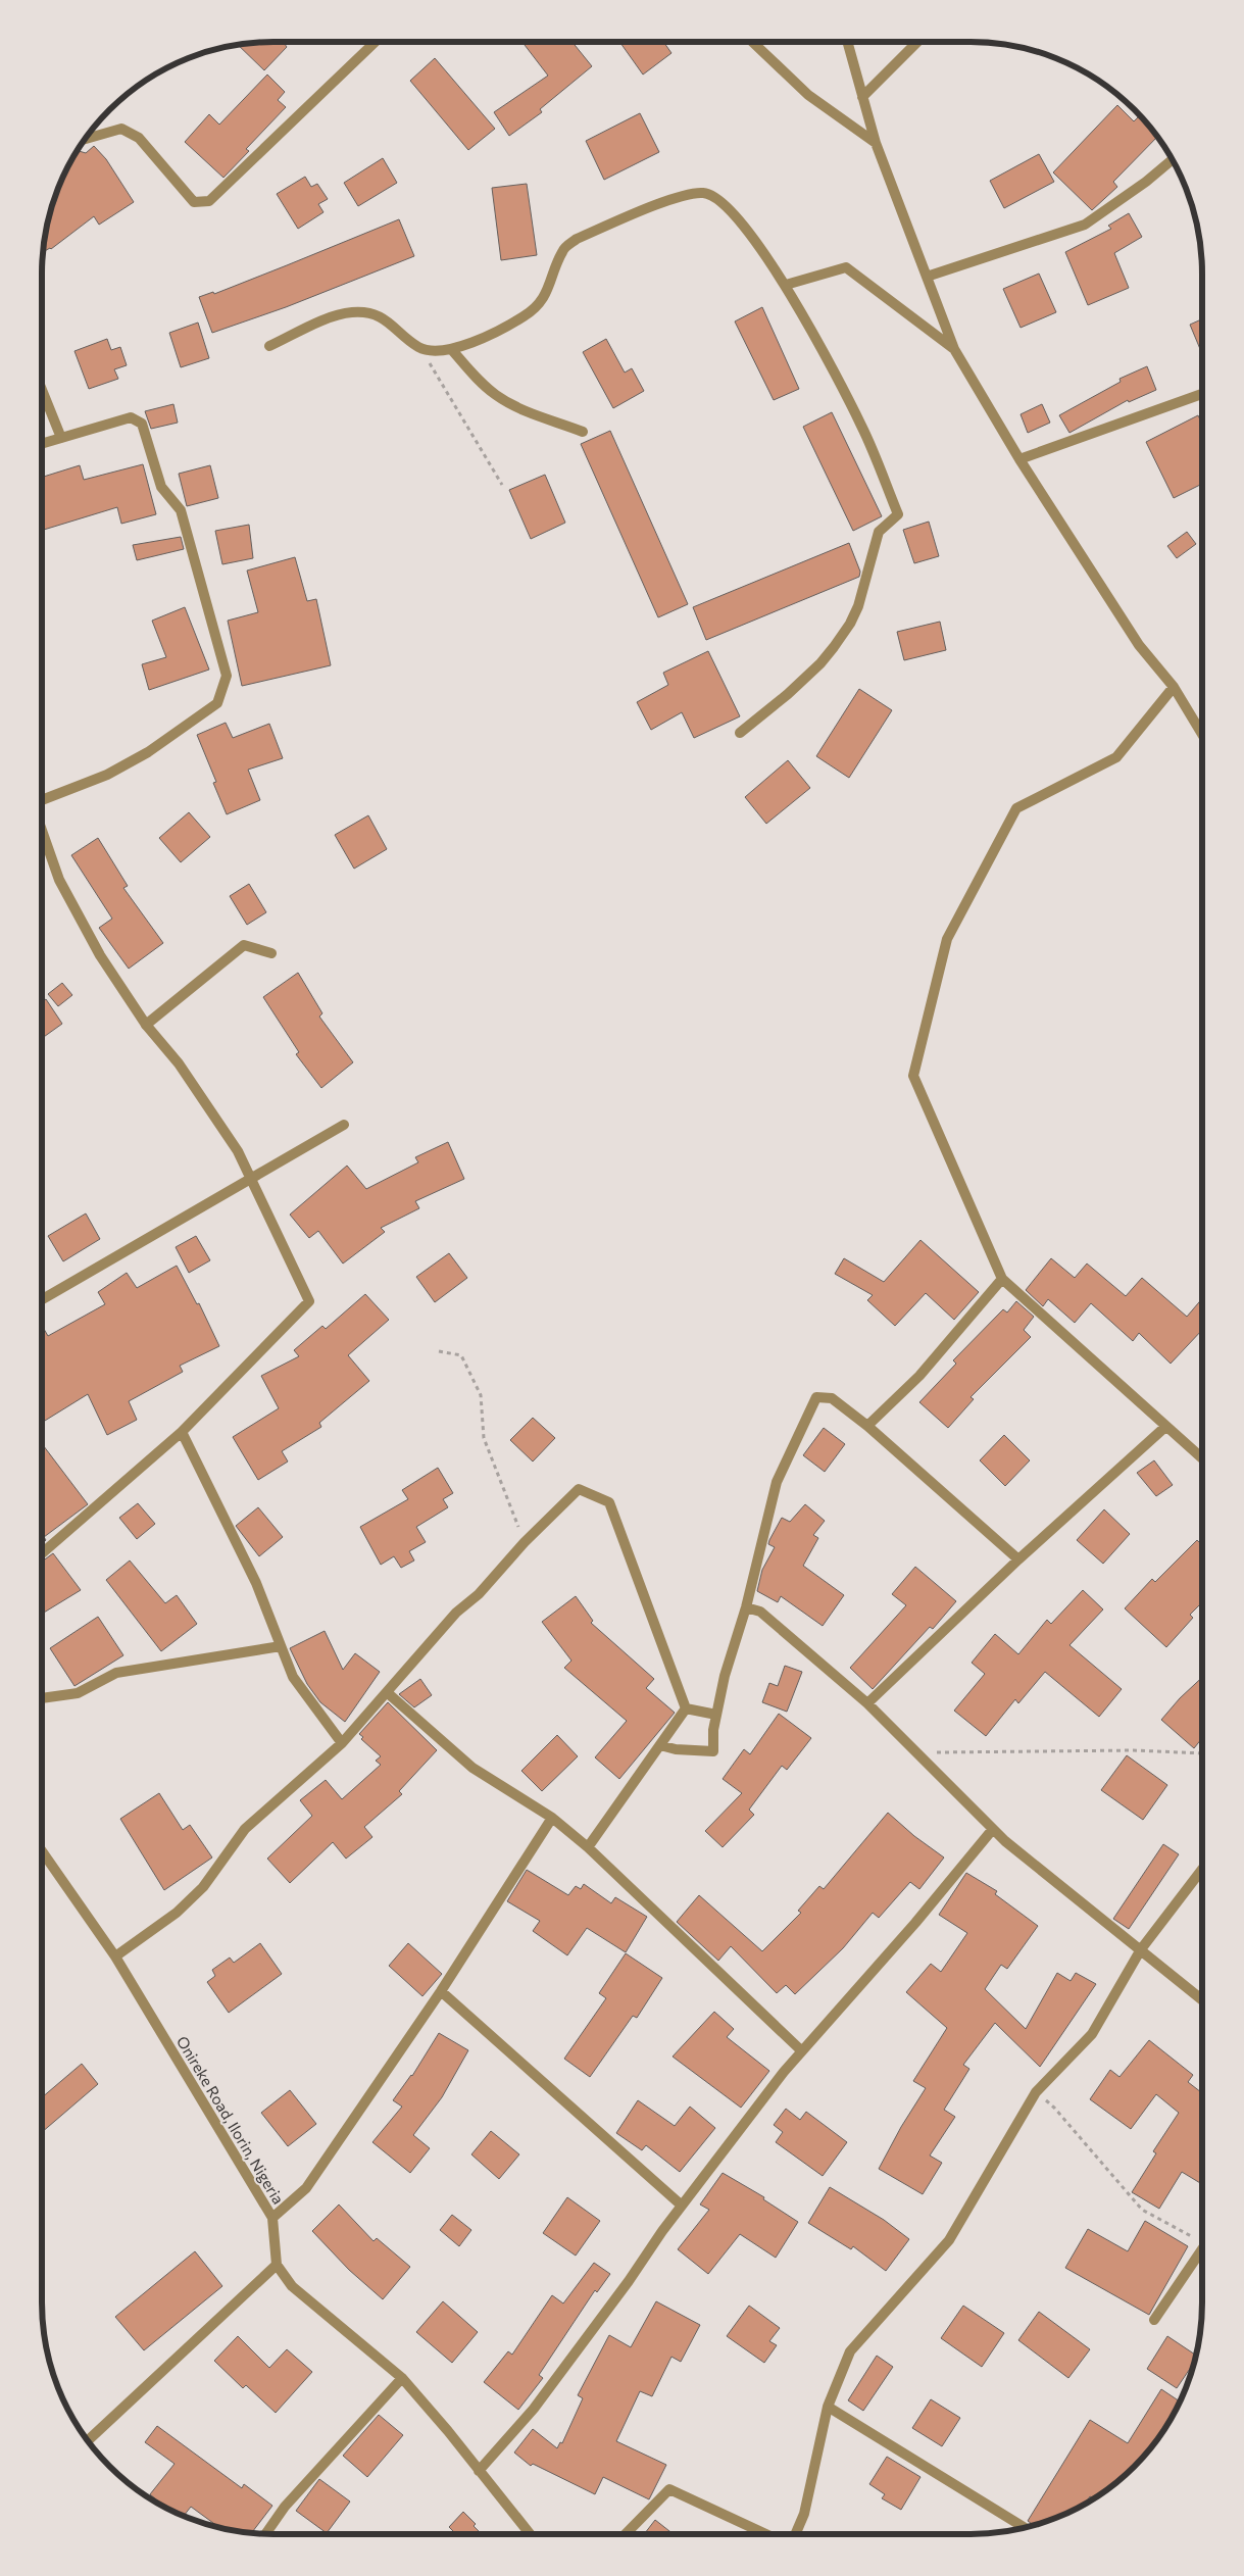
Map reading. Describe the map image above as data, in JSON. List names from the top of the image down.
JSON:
{
  "streets": {
    "street": ["Onireke Road, Ilorin, Nigeria"]
  }
}
